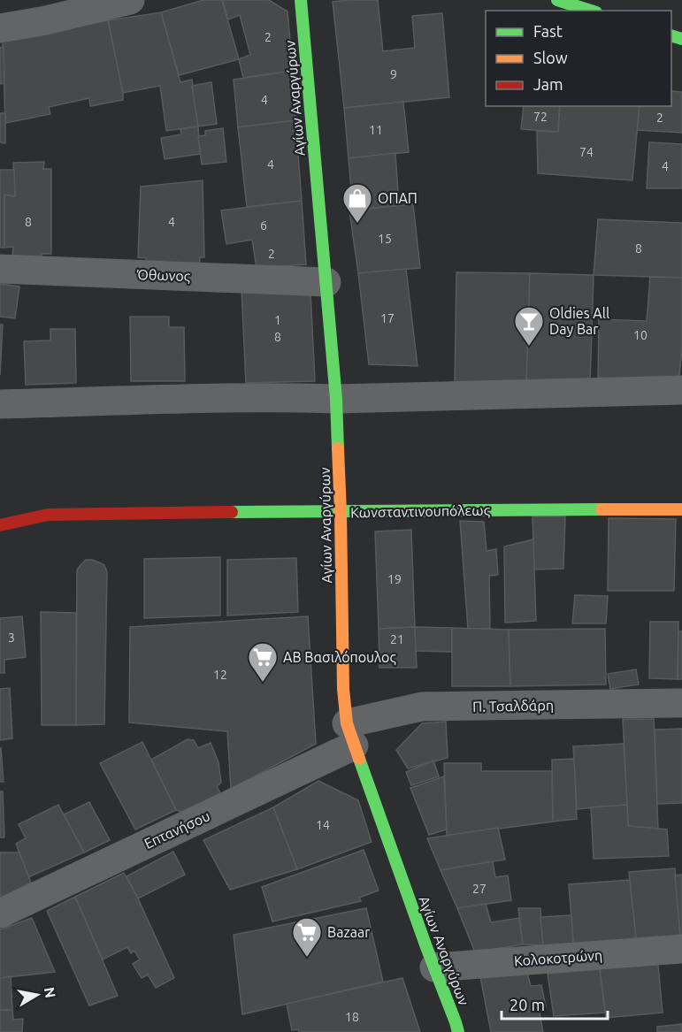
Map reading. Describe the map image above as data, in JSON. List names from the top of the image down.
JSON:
{
  "streets": {
    "main road": ["Αγίων Αναργύρων", "Κωνσταντινουπόλεως"],
    "street": [
      "Όθωνος",
      "Π. Τσαλδάρη",
      "Επτανήσου",
      "Κολοκοτρώνη"
    ]
  },
  "crossings": [
    ["Αγίων Αναργύρων", "Όθωνος"],
    ["Αγίων Αναργύρων", "Κωνσταντινουπόλεως"],
    ["Αγίων Αναργύρων", "Π. Τσαλδάρη"],
    ["Αγίων Αναργύρων", "Επτανήσου"],
    ["Αγίων Αναργύρων", "Κολοκοτρώνη"],
    ["Π. Τσαλδάρη", "Επτανήσου"]
  ],
  "places": {
    "shop": ["ΟΠΑΠ"],
    "bar": ["Oldies All Day Bar"],
    "supermarket": ["ΑΒ Βασιλόπουλος", "Bazaar"]
  },
  "house_numbers": [
    "2",
    "9",
    "4",
    "72",
    "2",
    "11",
    "74",
    "4",
    "4",
    "8",
    "4",
    "6",
    "15",
    "8",
    "2",
    "17",
    "1",
    "10",
    "8",
    "19",
    "3",
    "21",
    "12",
    "14",
    "27",
    "18"
  ],
  "legend": ["Fast", "Slow", "Jam"],
  "scale_bar": "20 m",
  "north": "right"
}
